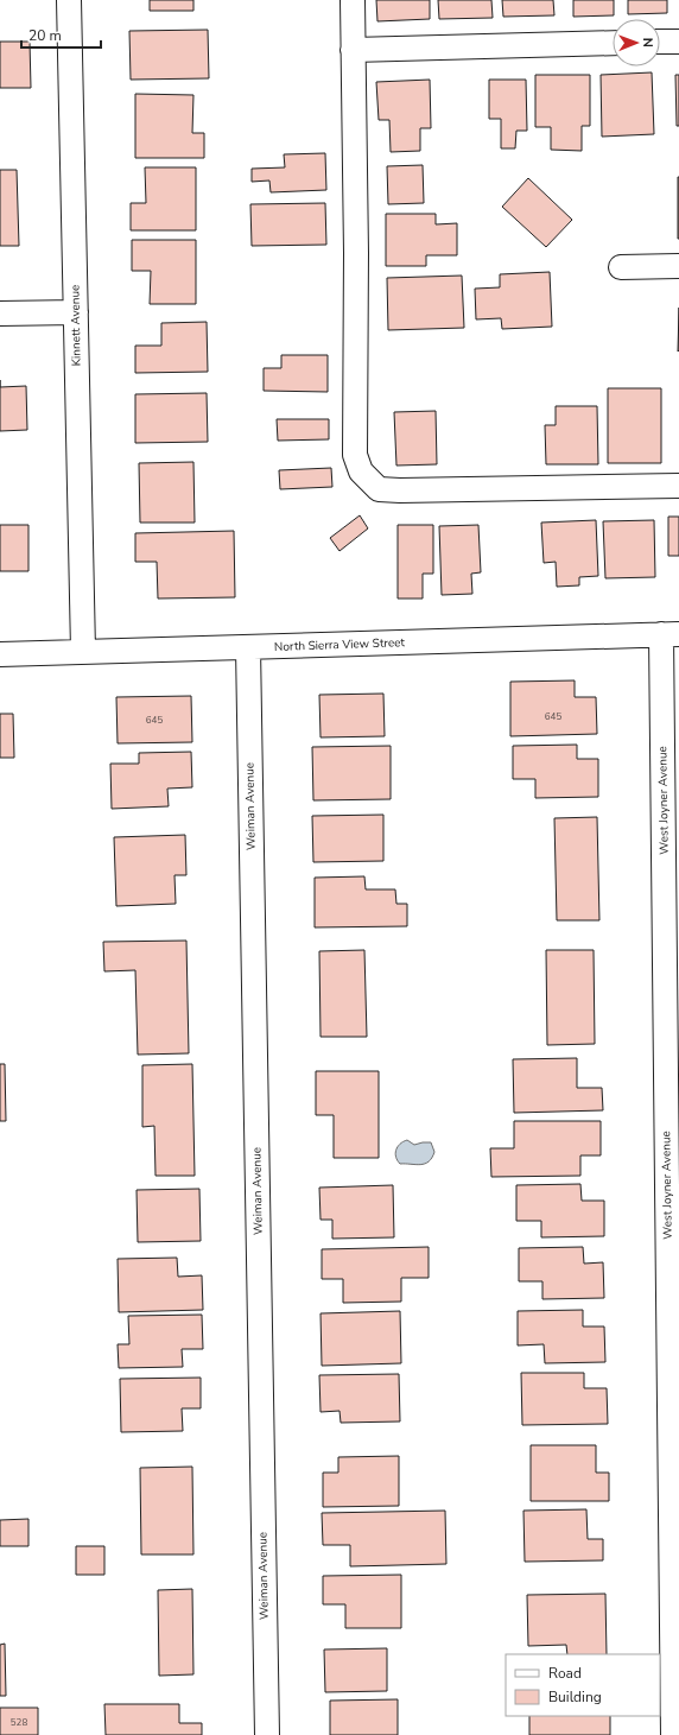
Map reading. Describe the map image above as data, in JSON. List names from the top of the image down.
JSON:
{
  "streets": {
    "street": [
      "Kinnett Avenue",
      "North Sierra View Street",
      "West Joyner Avenue",
      "Weiman Avenue"
    ]
  },
  "crossings": [
    ["Kinnett Avenue", "North Sierra View Street"],
    ["North Sierra View Street", "West Joyner Avenue"],
    ["North Sierra View Street", "Weiman Avenue"]
  ],
  "house_numbers": ["645", "645", "528"],
  "legend": ["Road", "Building"],
  "scale_bar": "20 m",
  "north": "right"
}
